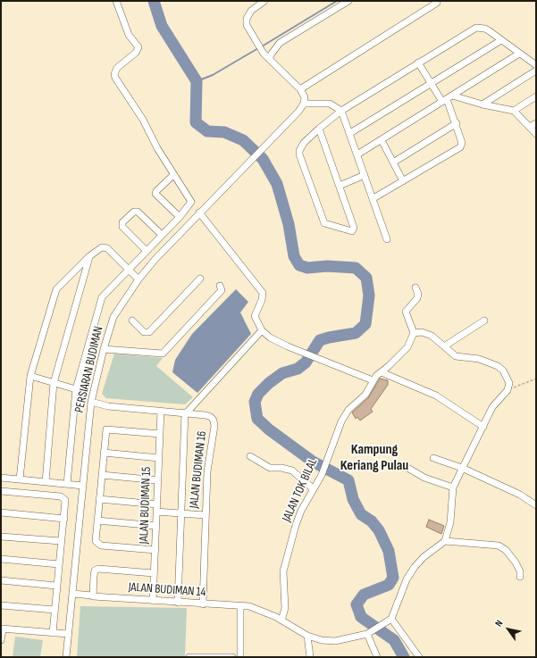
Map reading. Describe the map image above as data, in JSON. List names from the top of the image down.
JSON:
{
  "streets": {
    "street": [
      "PERSIARAN BUDIMAN",
      "JALAN BUDIMAN 16",
      "JALAN TOK BILAL",
      "JALAN BUDIMAN 15",
      "JALAN BUDIMAN 14"
    ]
  },
  "crossings": [
    ["PERSIARAN BUDIMAN", "JALAN BUDIMAN 16"],
    ["PERSIARAN BUDIMAN", "JALAN BUDIMAN 14"],
    ["JALAN BUDIMAN 16", "JALAN BUDIMAN 15"],
    ["JALAN BUDIMAN 16", "JALAN BUDIMAN 14"],
    ["JALAN TOK BILAL", "JALAN BUDIMAN 14"],
    ["JALAN BUDIMAN 15", "JALAN BUDIMAN 14"]
  ],
  "districts": ["Kampung Keriang Pulau"],
  "north": "top left"
}
